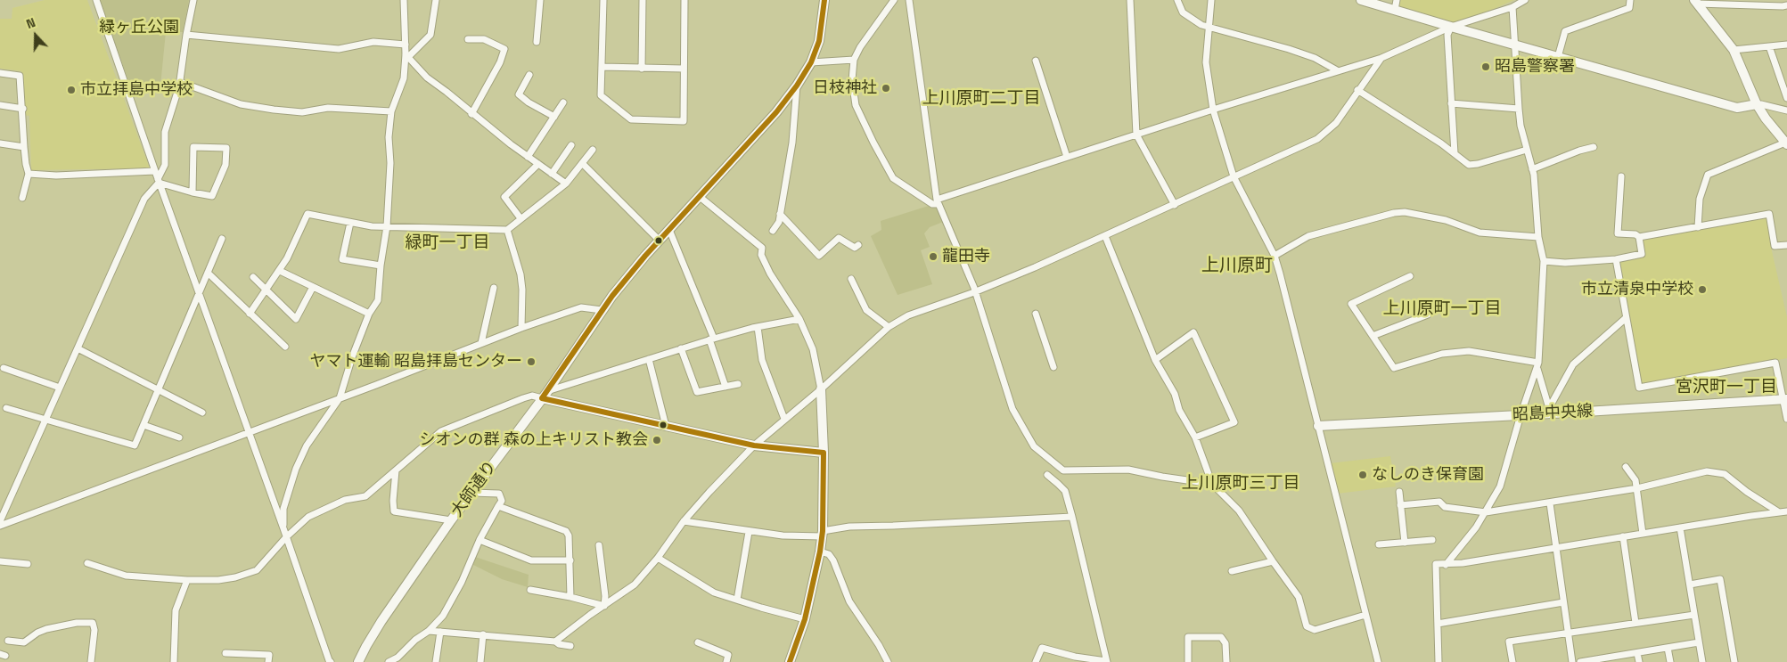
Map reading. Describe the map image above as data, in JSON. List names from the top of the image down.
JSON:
{
  "streets": {
    "street": ["昭島中央線", "大師通り"]
  },
  "districts": [
    "上川原町二丁目",
    "緑町一丁目",
    "上川原町",
    "上川原町一丁目",
    "宮沢町一丁目",
    "上川原町三丁目"
  ],
  "parks": ["緑ヶ丘公園"],
  "places": [
    "昭島警察署",
    "日枝神社",
    "市立拝島中学校",
    "龍田寺",
    "市立清泉中学校",
    "ヤマト運輸 昭島拝島センター",
    "シオンの群 森の上キリスト教会",
    "なしのき保育園"
  ],
  "north": "top"
}
